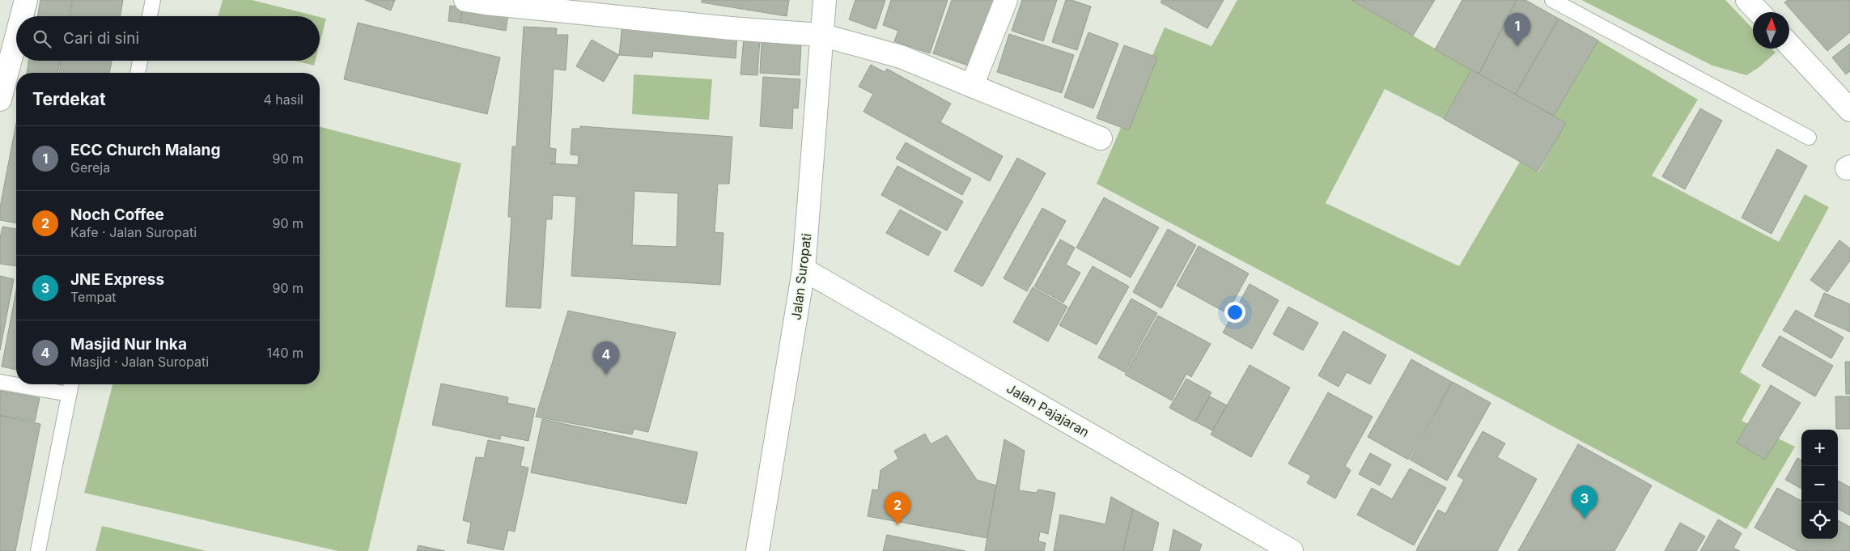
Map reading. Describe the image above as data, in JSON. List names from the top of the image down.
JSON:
{
  "streets": {
    "street": ["Jalan Suropati", "Jalan Pajajaran"]
  },
  "crossings": [
    ["Jalan Suropati", "Jalan Pajajaran"]
  ],
  "north": "top",
  "page": {
    "pins": [
      "1",
      "4",
      "3",
      "2"
    ],
    "search": "Cari di sini",
    "heading": ["Terdekat", "4 hasil"],
    "list": [
      {
        "mark": "1",
        "name": "ECC Church Malang",
        "note": "Gereja",
        "value": "90 m"
      },
      {
        "mark": "2",
        "name": "Noch Coffee",
        "note": "Kafe · Jalan Suropati",
        "value": "90 m"
      },
      {
        "mark": "3",
        "name": "JNE Express",
        "note": "Tempat",
        "value": "90 m"
      },
      {
        "mark": "4",
        "name": "Masjid Nur Inka",
        "note": "Masjid · Jalan Suropati",
        "value": "140 m"
      }
    ],
    "map_buttons": ["+", "−"]
  }
}
